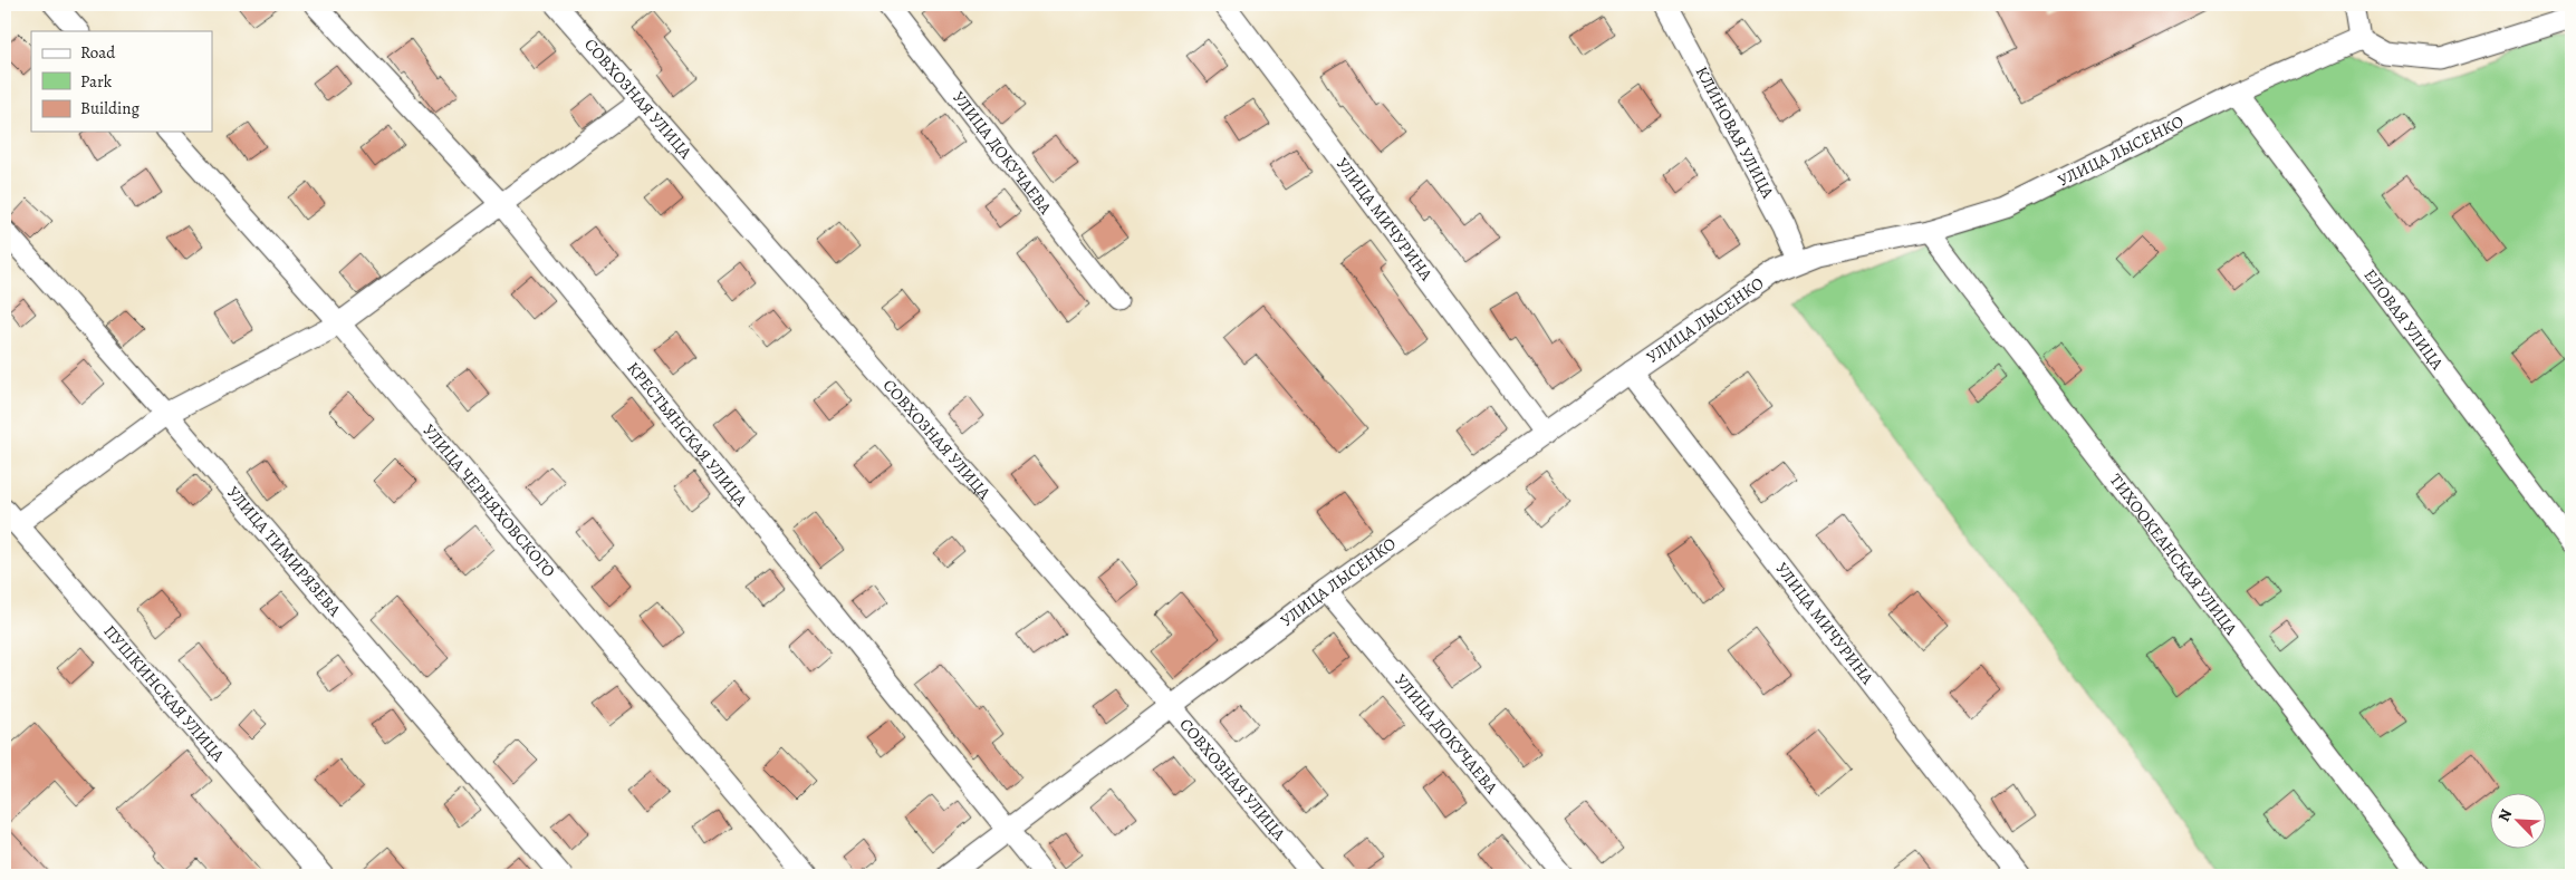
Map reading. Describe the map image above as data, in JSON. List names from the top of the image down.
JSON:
{
  "streets": {
    "street": [
      "СОВХОЗНАЯ УЛИЦА",
      "КЛИНОВАЯ УЛИЦА",
      "УЛИЦА ЛЫСЕНКО",
      "УЛИЦА ДОКУЧАЕВА",
      "УЛИЦА МИЧУРИНА",
      "ЕЛОВАЯ УЛИЦА",
      "КРЕСТЬЯНСКАЯ УЛИЦА",
      "УЛИЦА ЧЕРНЯХОВСКОГО",
      "УЛИЦА ТИМИРЯЗЕВА",
      "ТИХООКЕАНСКАЯ УЛИЦА",
      "ПУШКИНСКАЯ УЛИЦА"
    ]
  },
  "crossings": [
    ["СОВХОЗНАЯ УЛИЦА", "УЛИЦА ЛЫСЕНКО"],
    ["КЛИНОВАЯ УЛИЦА", "УЛИЦА ЛЫСЕНКО"],
    ["УЛИЦА ЛЫСЕНКО", "УЛИЦА ДОКУЧАЕВА"],
    ["УЛИЦА ЛЫСЕНКО", "УЛИЦА МИЧУРИНА"],
    ["УЛИЦА ЛЫСЕНКО", "ЕЛОВАЯ УЛИЦА"],
    ["УЛИЦА ЛЫСЕНКО", "КРЕСТЬЯНСКАЯ УЛИЦА"],
    ["УЛИЦА ЛЫСЕНКО", "ТИХООКЕАНСКАЯ УЛИЦА"]
  ],
  "legend": ["Road", "Park", "Building"],
  "north": "top left"
}
